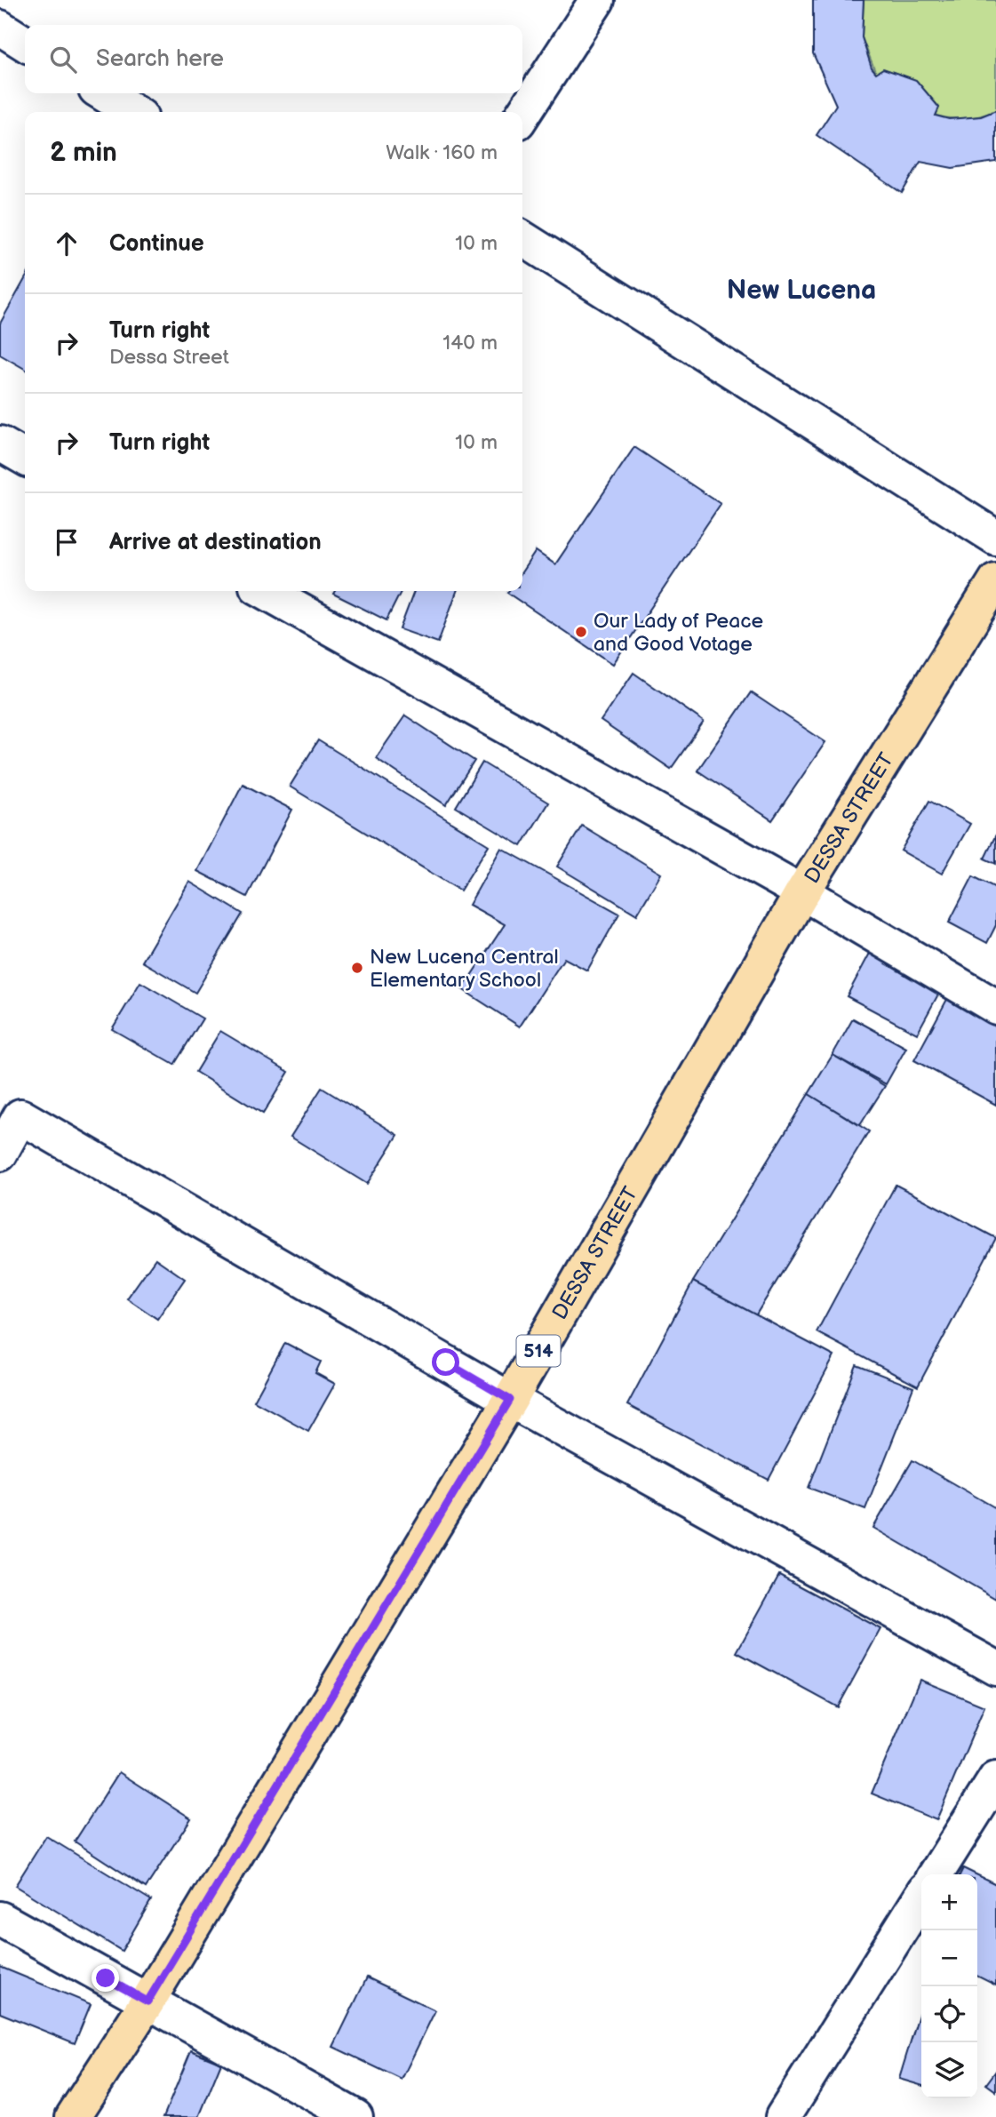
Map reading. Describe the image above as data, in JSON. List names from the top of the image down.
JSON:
{
  "streets": {
    "main road": ["DESSA STREET", "514"]
  },
  "districts": ["New Lucena"],
  "places": ["Our Lady of Peace and Good Votage", "New Lucena Central Elementary School"],
  "page": {
    "search": "Search here",
    "heading": ["2 min", "Walk · 160 m"],
    "list": [
      ["Continue", "10 m"],
      ["Turn right", "Dessa Street", "140 m"],
      ["Turn right", "10 m"],
      "Arrive at destination"
    ],
    "map_buttons": ["+", "−"]
  }
}
